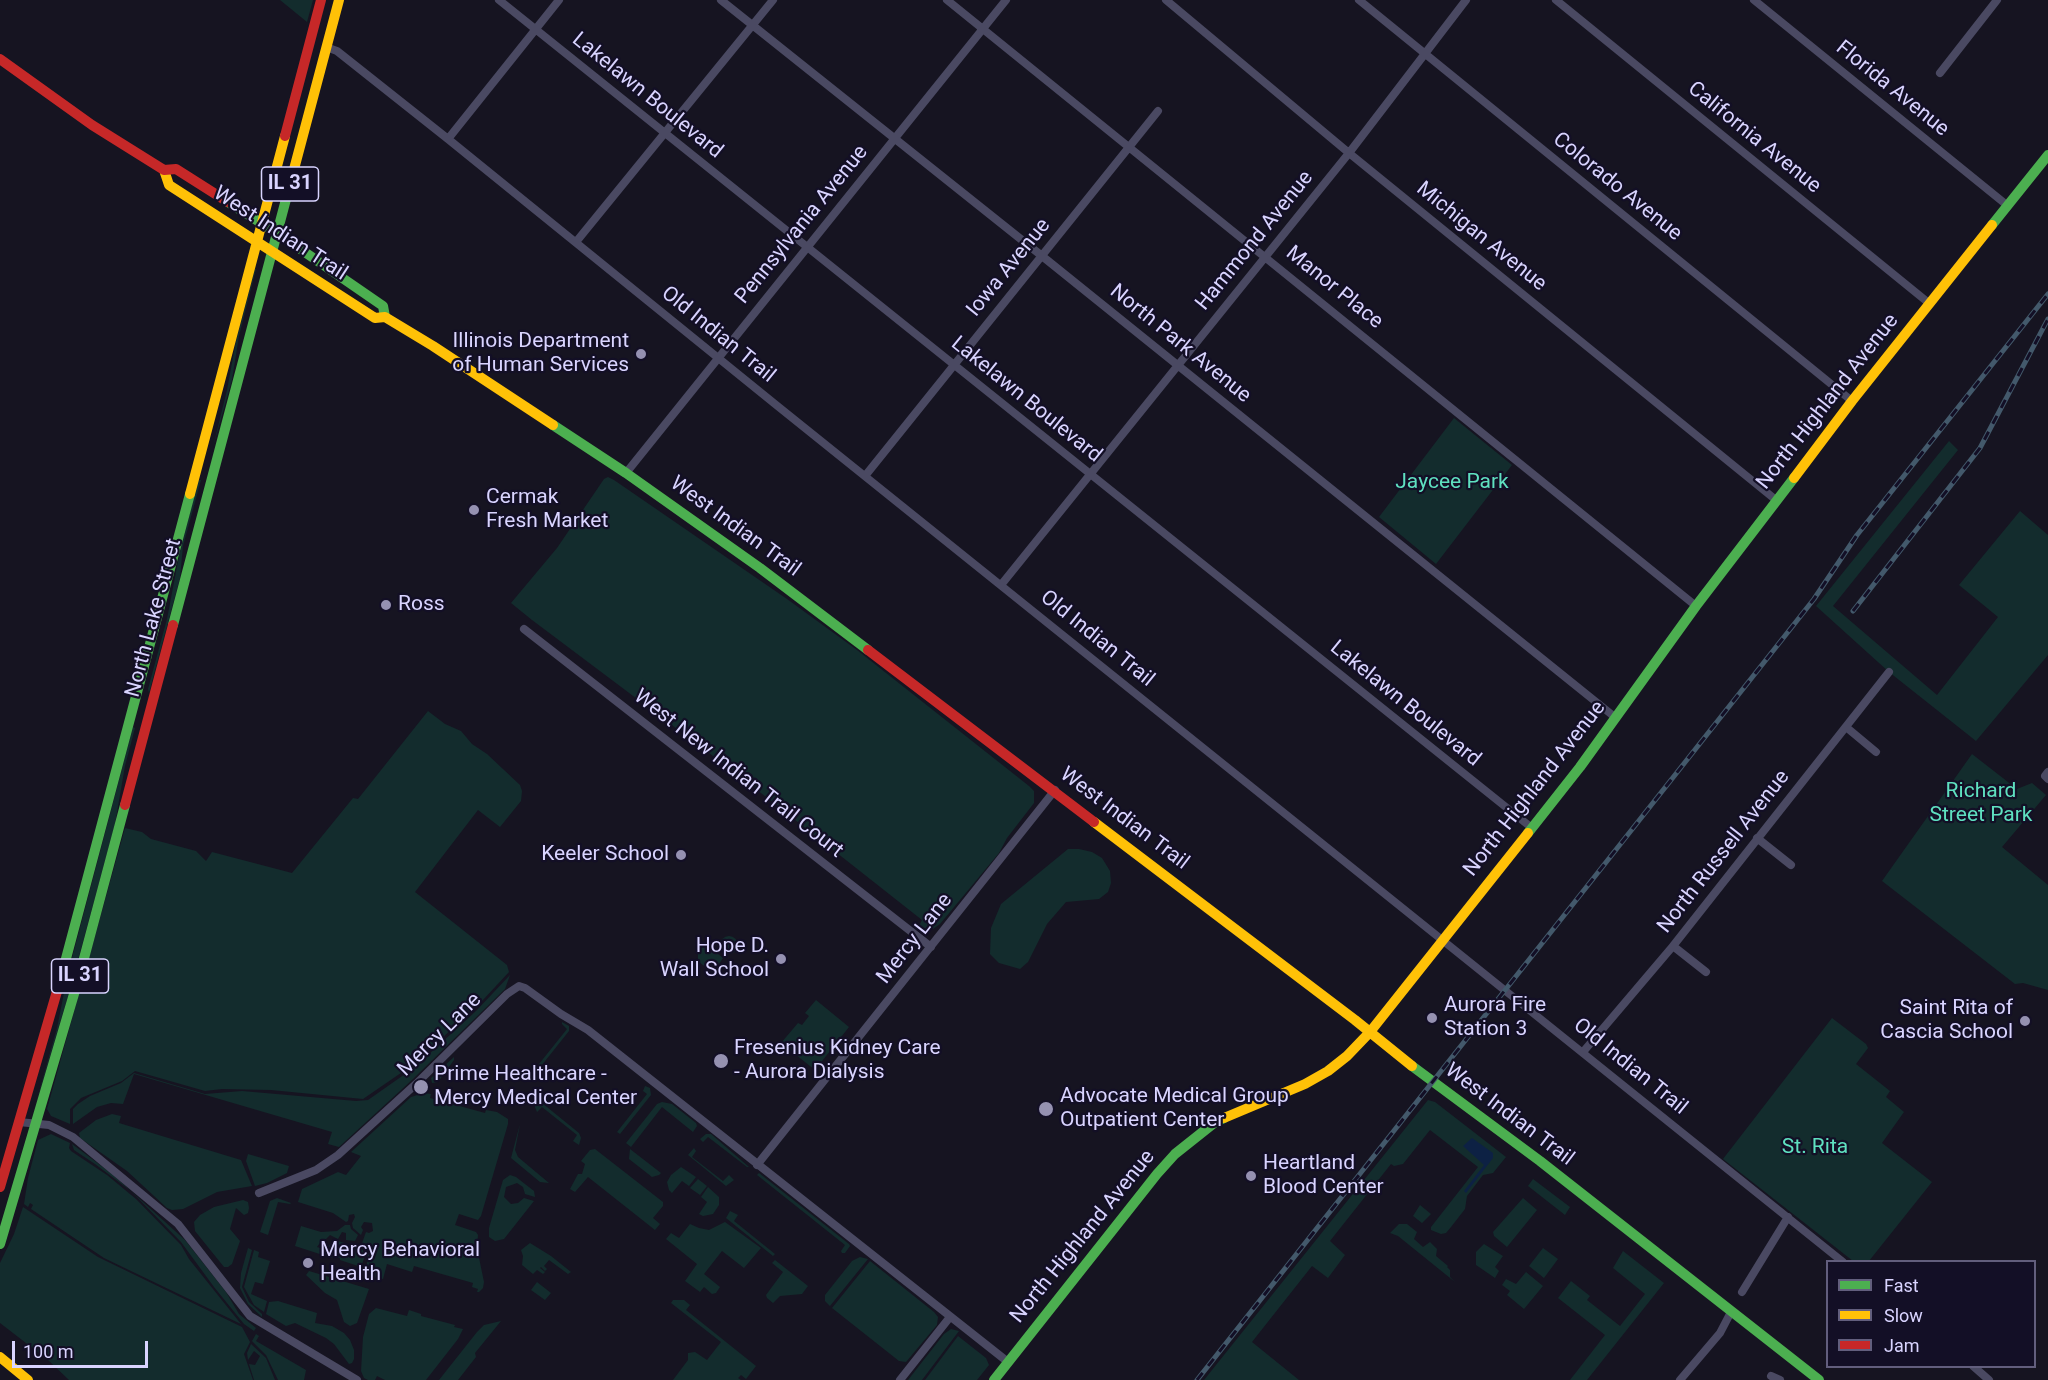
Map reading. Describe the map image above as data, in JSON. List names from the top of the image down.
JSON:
{
  "streets": {
    "main road": [
      "IL 31",
      "West Indian Trail",
      "North Highland Avenue",
      "North Lake Street"
    ],
    "street": [
      "Florida Avenue",
      "Lakelawn Boulevard",
      "California Avenue",
      "Colorado Avenue",
      "Pennsylvania Avenue",
      "Michigan Avenue",
      "Hammond Avenue",
      "Iowa Avenue",
      "Manor Place",
      "Old Indian Trail",
      "North Park Avenue",
      "West New Indian Trail Court",
      "North Russell Avenue",
      "Mercy Lane"
    ]
  },
  "crossings": [
    ["Florida Avenue", "North Highland Avenue"],
    ["Lakelawn Boulevard", "Pennsylvania Avenue"],
    ["Lakelawn Boulevard", "Hammond Avenue"],
    ["Lakelawn Boulevard", "Iowa Avenue"],
    ["Lakelawn Boulevard", "North Highland Avenue"],
    ["California Avenue", "North Highland Avenue"],
    ["Colorado Avenue", "Hammond Avenue"],
    ["Colorado Avenue", "North Highland Avenue"],
    ["Pennsylvania Avenue", "West Indian Trail"],
    ["Pennsylvania Avenue", "Manor Place"],
    ["Pennsylvania Avenue", "Old Indian Trail"],
    ["Pennsylvania Avenue", "North Park Avenue"],
    ["West Indian Trail", "North Highland Avenue"],
    ["West Indian Trail", "North Lake Street"],
    ["West Indian Trail", "Mercy Lane"],
    ["Michigan Avenue", "Hammond Avenue"],
    ["Michigan Avenue", "North Highland Avenue"],
    ["Hammond Avenue", "Manor Place"],
    ["Hammond Avenue", "Old Indian Trail"],
    ["Hammond Avenue", "North Park Avenue"],
    ["Iowa Avenue", "Manor Place"],
    ["Iowa Avenue", "Old Indian Trail"],
    ["Iowa Avenue", "North Park Avenue"],
    ["Manor Place", "North Highland Avenue"],
    ["Old Indian Trail", "North Highland Avenue"],
    ["Old Indian Trail", "North Lake Street"],
    ["Old Indian Trail", "North Russell Avenue"],
    ["North Park Avenue", "North Highland Avenue"],
    ["North Highland Avenue", "Mercy Lane"],
    ["West New Indian Trail Court", "Mercy Lane"]
  ],
  "parks": ["Jaycee Park", "Richard Street Park", "St. Rita"],
  "places": [
    "Illinois Department of Human Services",
    "Cermak Fresh Market",
    "Ross",
    "Keeler School",
    "Hope D. Wall School",
    "Aurora Fire Station 3",
    "Saint Rita of Cascia School",
    "Fresenius Kidney Care - Aurora Dialysis",
    "Prime Healthcare - Mercy Medical Center",
    "Advocate Medical Group Outpatient Center",
    "Heartland Blood Center",
    "Mercy Behavioral Health"
  ],
  "legend": ["Fast", "Slow", "Jam"],
  "scale_bar": "100 m"
}
